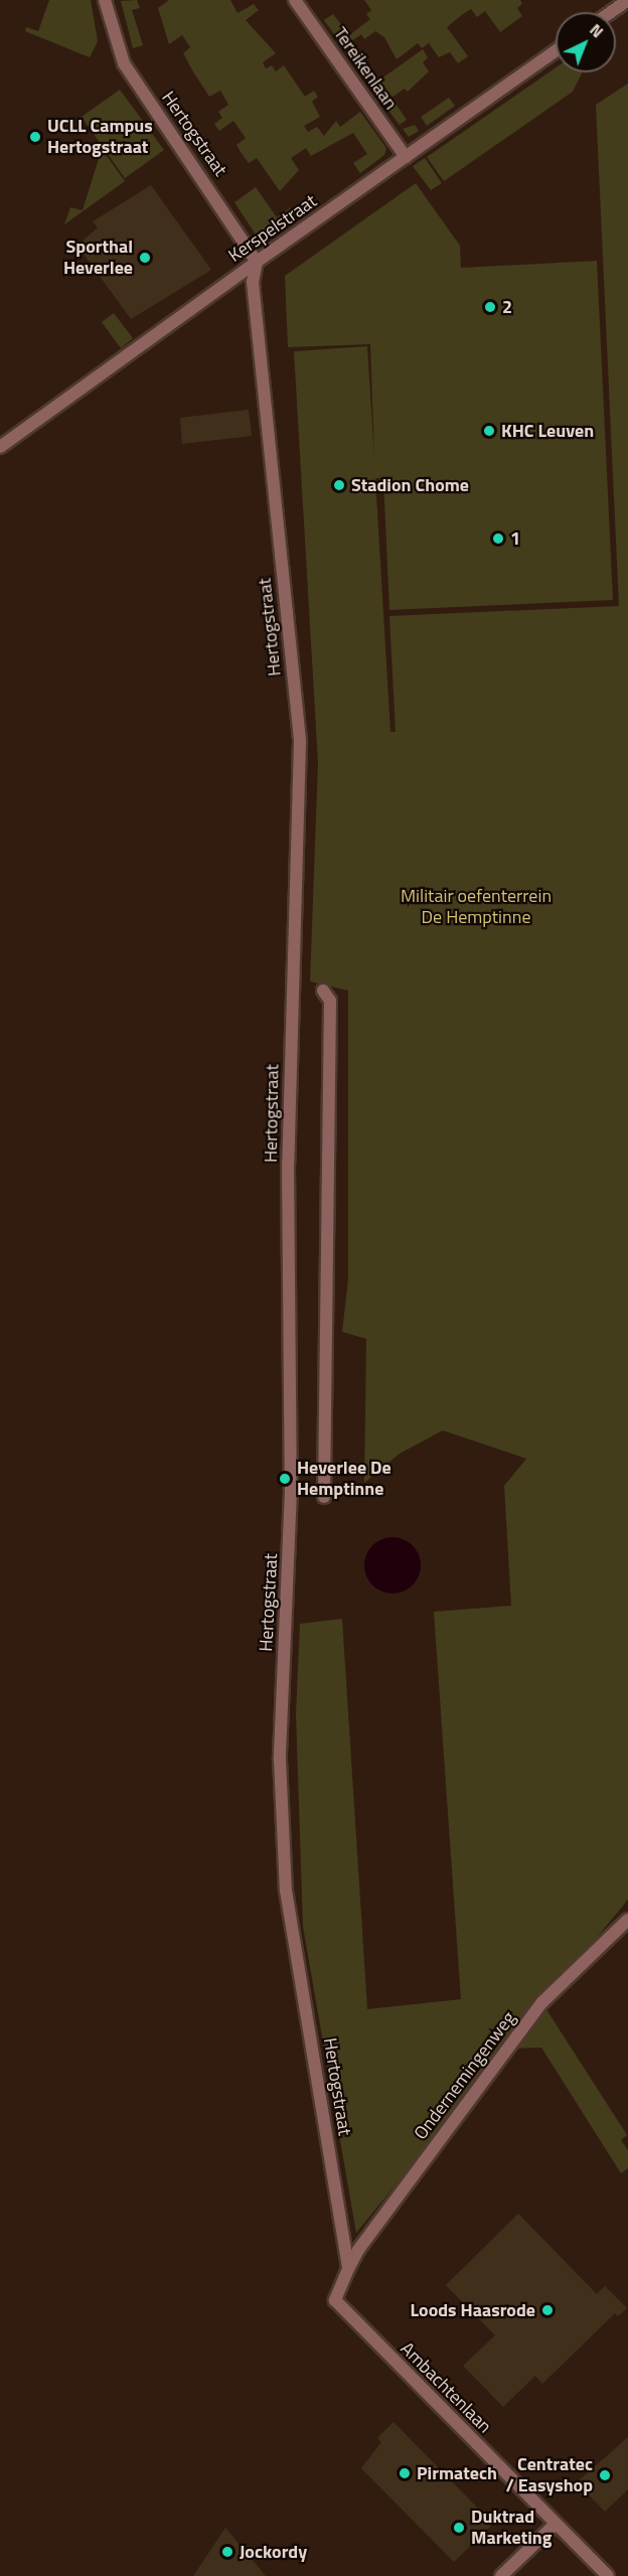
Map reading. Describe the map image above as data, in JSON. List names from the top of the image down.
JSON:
{
  "streets": {
    "street": [
      "Tereikenlaan",
      "Hertogstraat",
      "Kerspelstraat",
      "Ondernemingenweg",
      "Ambachtenlaan"
    ]
  },
  "crossings": [
    ["Tereikenlaan", "Kerspelstraat"],
    ["Hertogstraat", "Kerspelstraat"],
    ["Hertogstraat", "Ondernemingenweg"],
    ["Hertogstraat", "Ambachtenlaan"],
    ["Ondernemingenweg", "Ambachtenlaan"]
  ],
  "parks": ["Militair oefenterrein De Hemptinne"],
  "places": [
    "UCLL Campus Hertogstraat",
    "Sporthal Heverlee",
    "2",
    "KHC Leuven",
    "Stadion Chome",
    "1",
    "Heverlee De Hemptinne",
    "Loods Haasrode",
    "Pirmatech",
    "Centratec / Easyshop",
    "Duktrad Marketing",
    "Jockordy"
  ],
  "north": "top right"
}
